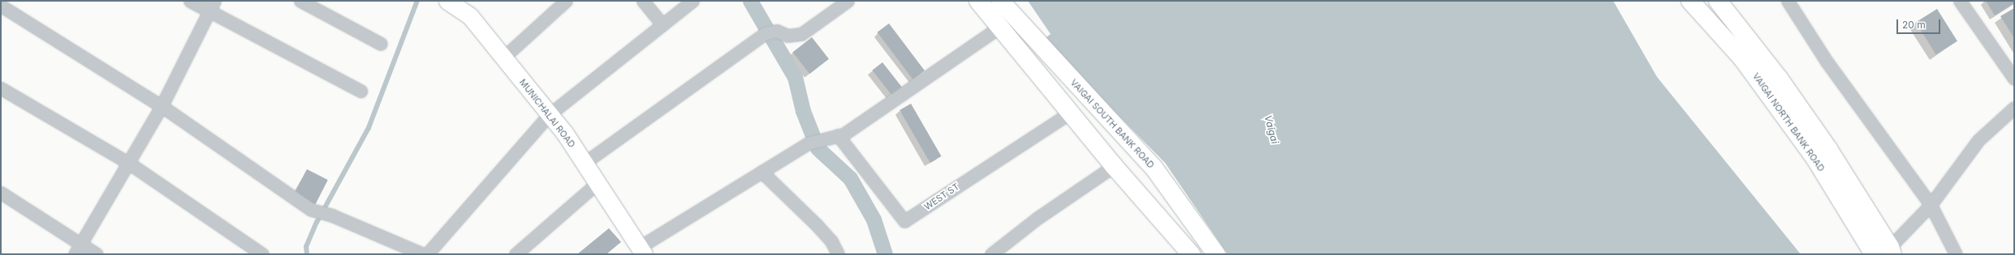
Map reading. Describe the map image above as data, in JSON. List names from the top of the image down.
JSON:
{
  "streets": {
    "main road": ["MUNICHALAI ROAD", "VAIGAI NORTH BANK ROAD", "VAIGAI SOUTH BANK ROAD"],
    "street": ["WEST ST"]
  },
  "water": ["Vaigai"],
  "scale_bar": "20 m"
}
